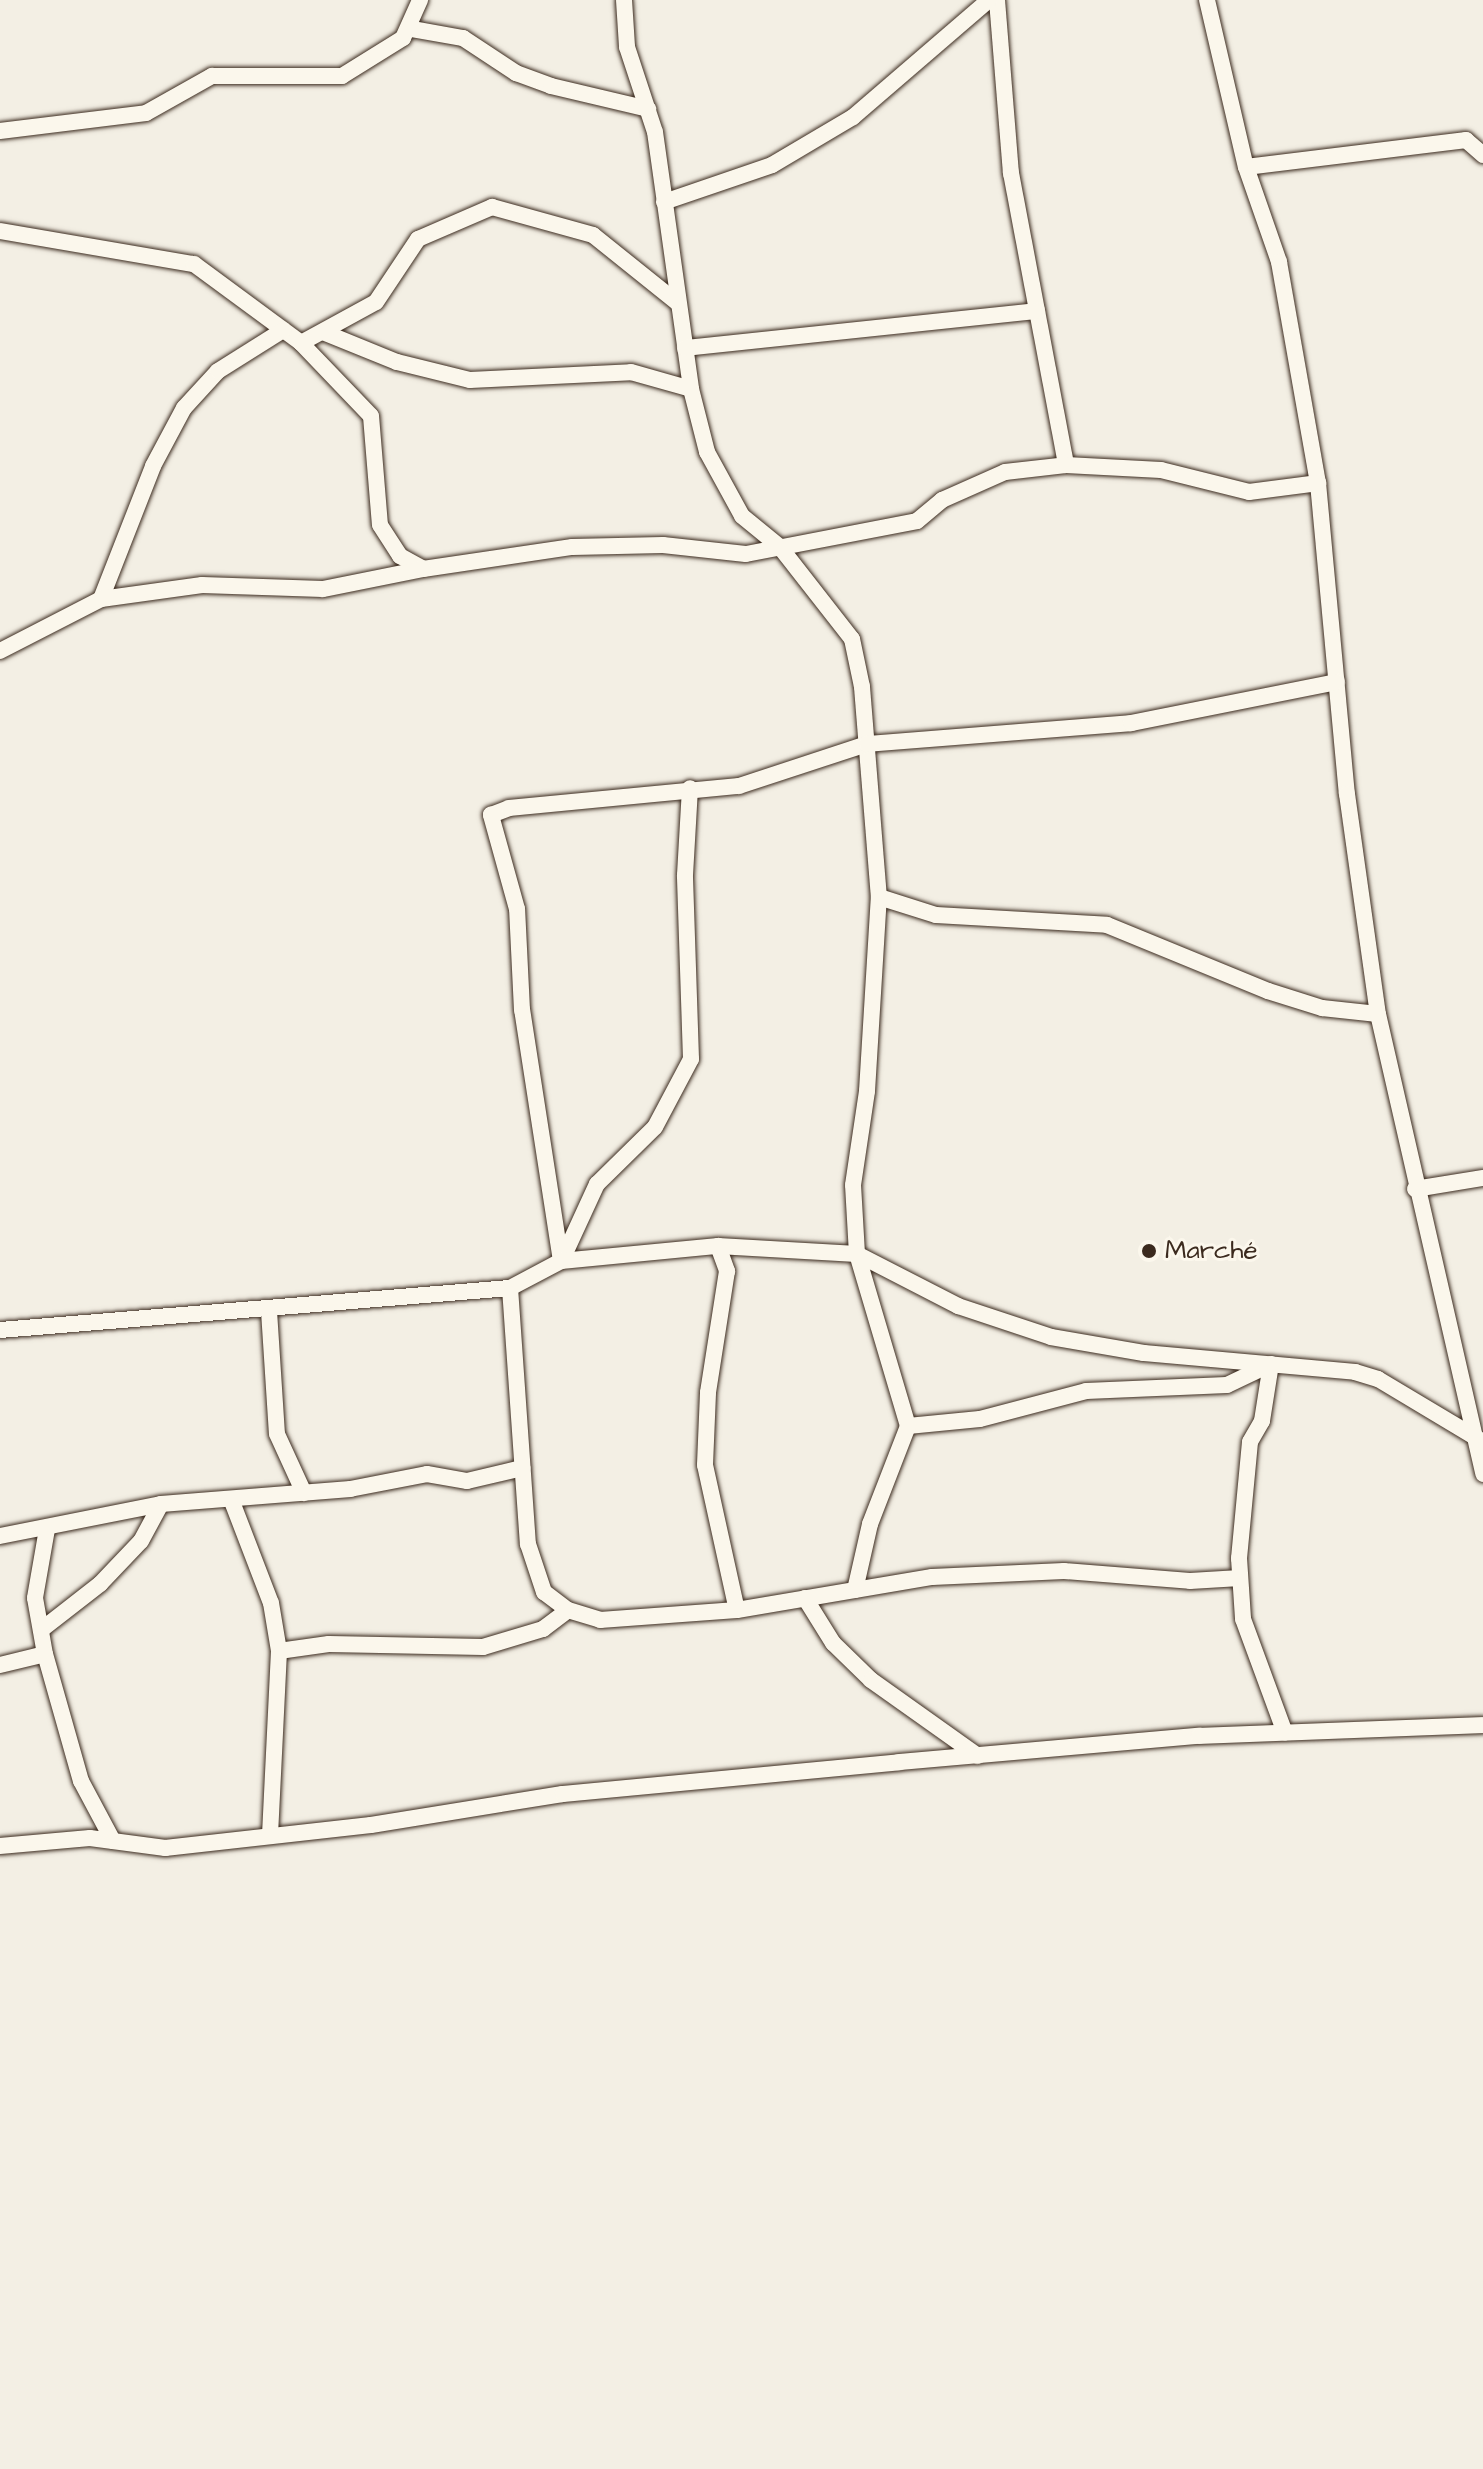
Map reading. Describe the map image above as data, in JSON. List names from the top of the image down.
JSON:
{
  "places": ["Marché"]
}
